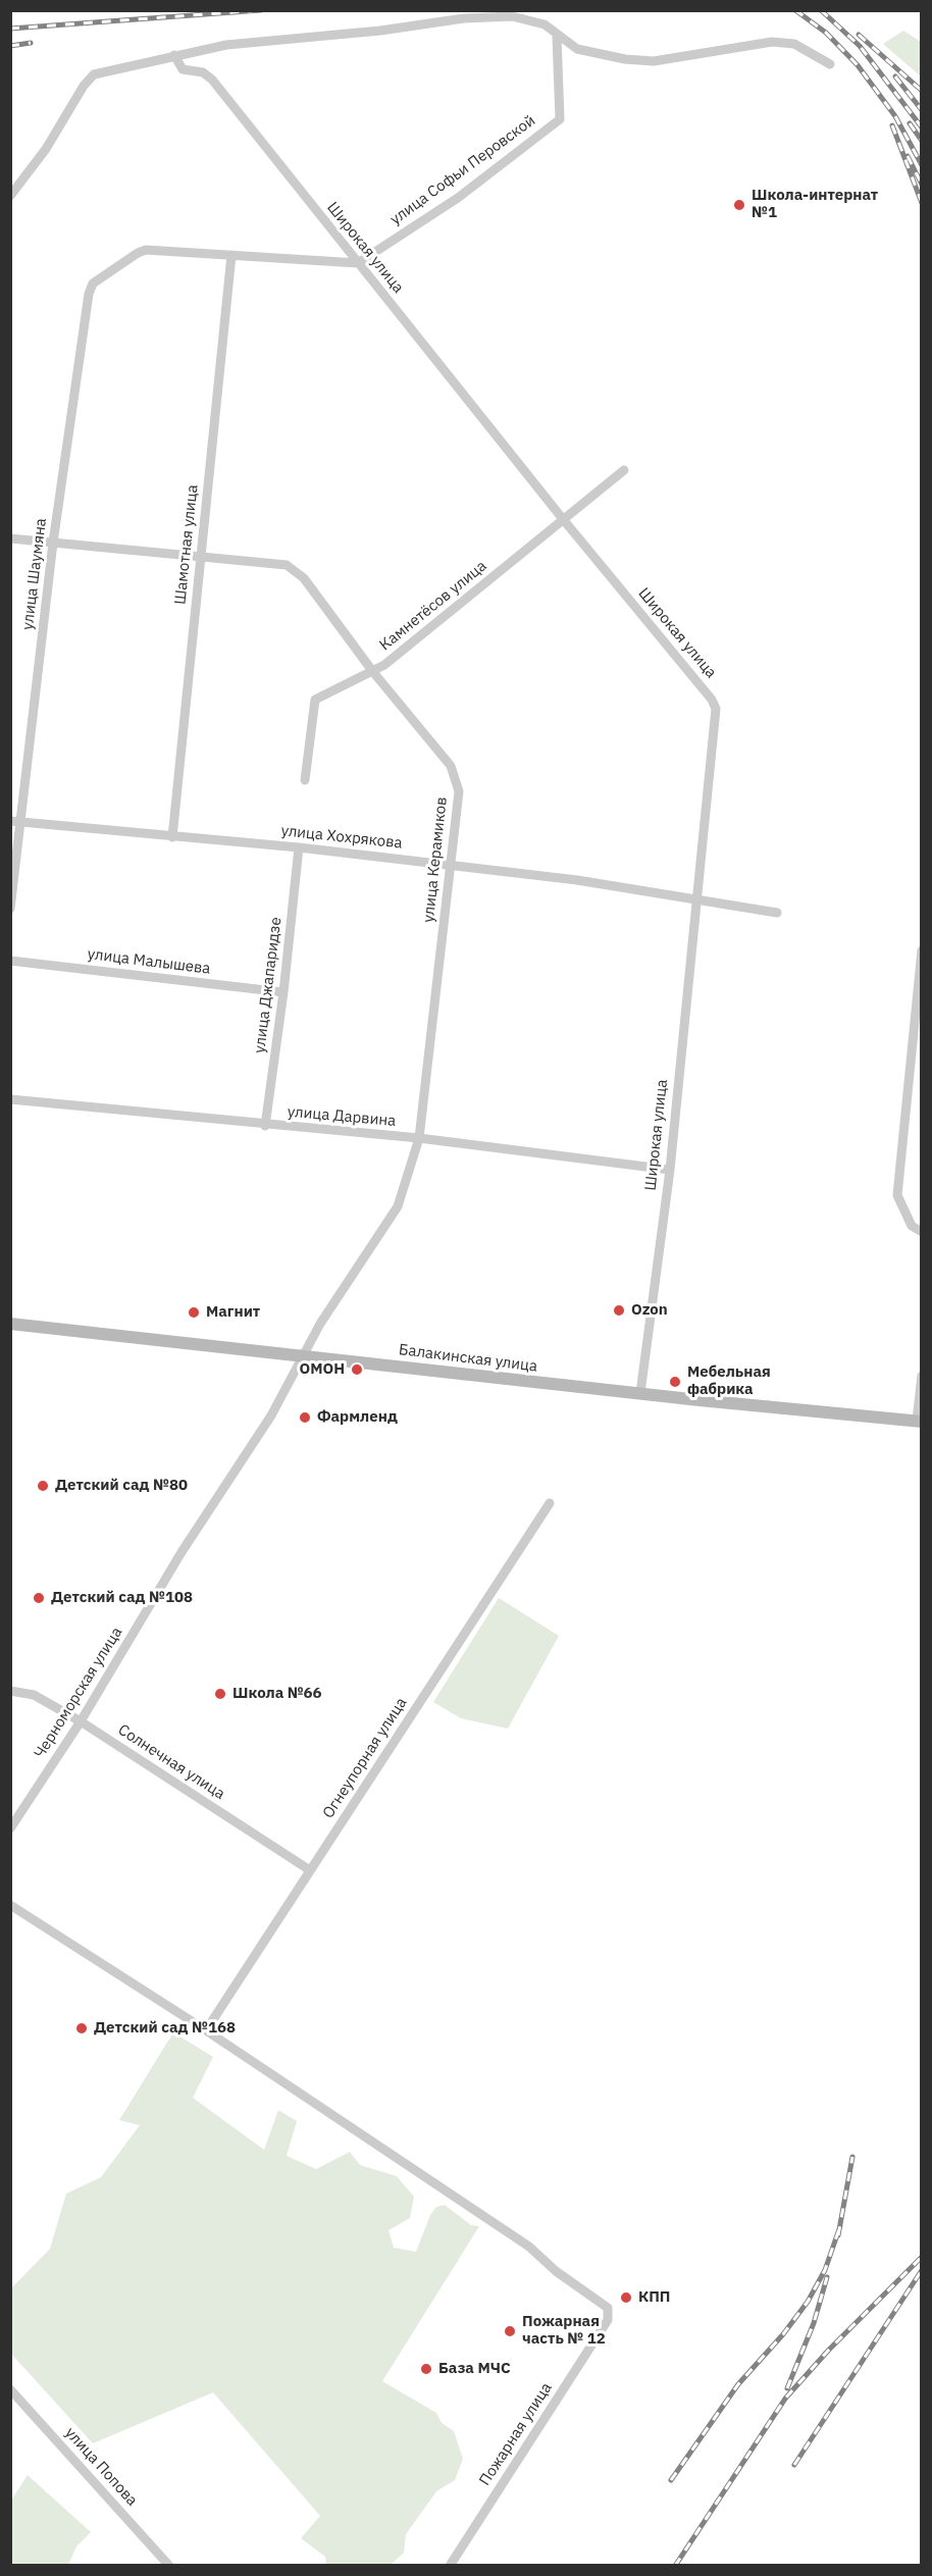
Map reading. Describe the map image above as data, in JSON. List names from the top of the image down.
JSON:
{
  "streets": {
    "main road": ["Балакинская улица"],
    "street": [
      "улица Софьи Перовской",
      "Широкая улица",
      "Шамотная улица",
      "улица Шаумяна",
      "Камнетёсов улица",
      "улица Хохрякова",
      "улица Керамиков",
      "улица Малышева",
      "улица Джапаридзе",
      "улица Дарвина",
      "Черноморская улица",
      "Огнеупорная улица",
      "Солнечная улица",
      "Пожарная улица",
      "улица Попова"
    ]
  },
  "crossings": [
    ["улица Софьи Перовской", "Широкая улица"],
    ["Широкая улица", "Камнетёсов улица"],
    ["Широкая улица", "улица Хохрякова"],
    ["Широкая улица", "улица Дарвина"],
    ["Широкая улица", "Балакинская улица"],
    ["Шамотная улица", "улица Шаумяна"],
    ["Шамотная улица", "улица Хохрякова"],
    ["Шамотная улица", "улица Керамиков"],
    ["улица Шаумяна", "улица Хохрякова"],
    ["улица Шаумяна", "улица Керамиков"],
    ["Камнетёсов улица", "улица Керамиков"],
    ["улица Хохрякова", "улица Керамиков"],
    ["улица Хохрякова", "улица Джапаридзе"],
    ["улица Керамиков", "улица Дарвина"],
    ["улица Керамиков", "Балакинская улица"],
    ["улица Керамиков", "Черноморская улица"],
    ["улица Малышева", "улица Джапаридзе"],
    ["улица Джапаридзе", "улица Дарвина"],
    ["Балакинская улица", "Черноморская улица"],
    ["Черноморская улица", "Солнечная улица"],
    ["Огнеупорная улица", "Солнечная улица"],
    ["Огнеупорная улица", "Пожарная улица"]
  ],
  "places": [
    "Школа-интернат №1",
    "Ozon",
    "Магнит",
    "ОМОН",
    "Мебельная фабрика",
    "Фармленд",
    "Детский сад №80",
    "Детский сад №108",
    "Школа №66",
    "Детский сад №168",
    "КПП",
    "Пожарная часть № 12",
    "База МЧС"
  ]
}
